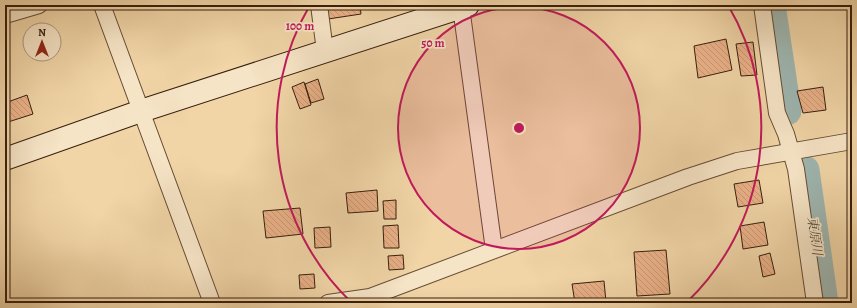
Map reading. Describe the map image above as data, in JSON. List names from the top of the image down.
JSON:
{
  "water": ["東原川"],
  "north": "top",
  "rings": ["100 m", "50 m"]
}
